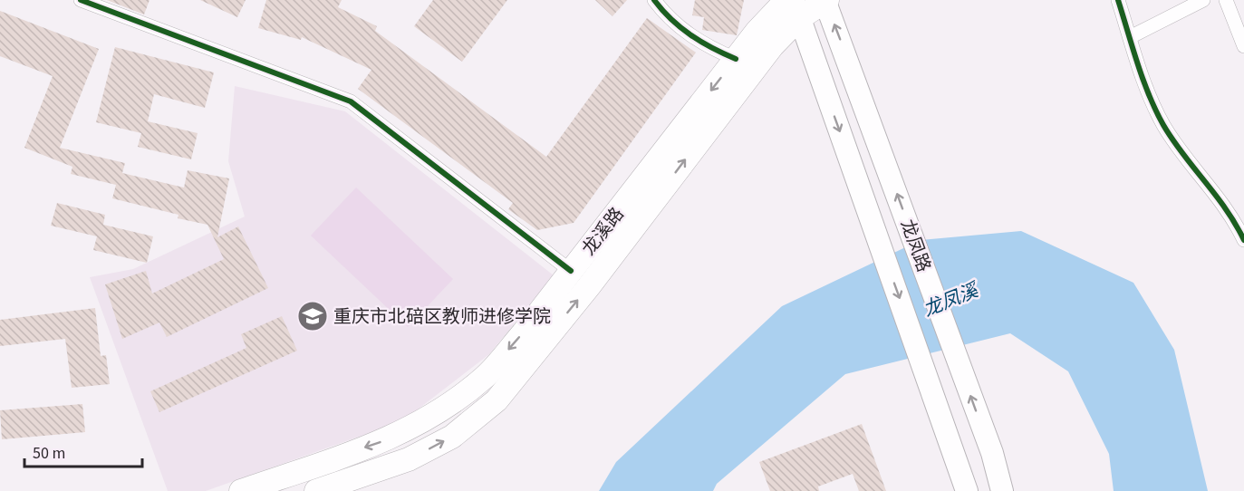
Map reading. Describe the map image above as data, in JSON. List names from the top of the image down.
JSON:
{
  "streets": {
    "highway": ["龙溪路"],
    "main road": ["龙凤路"]
  },
  "crossings": [
    ["龙溪路", "龙凤路"]
  ],
  "water": ["龙凤溪"],
  "places": {
    "school or university": ["重庆市北碚区教师进修学院"]
  },
  "scale_bar": "50 m"
}
